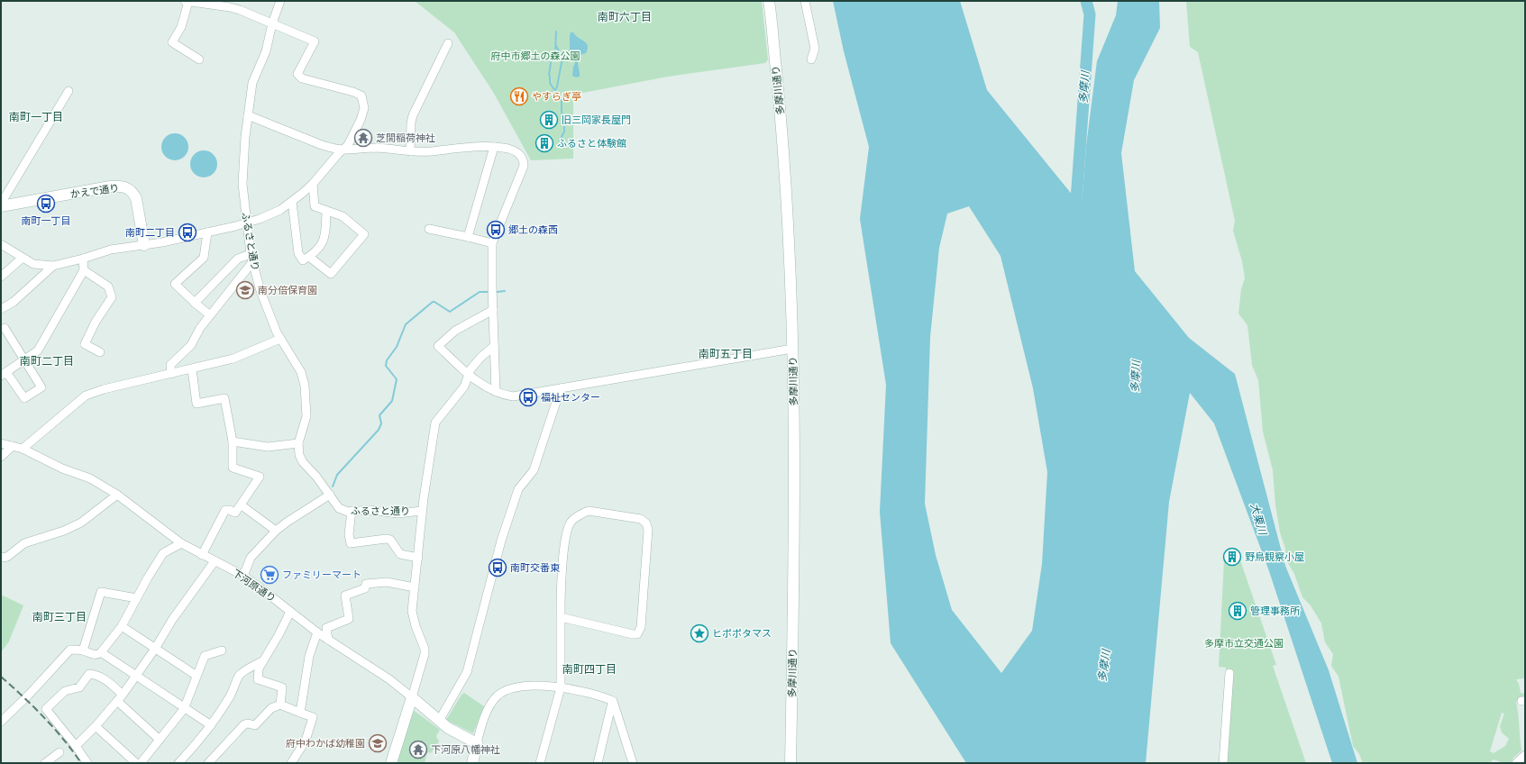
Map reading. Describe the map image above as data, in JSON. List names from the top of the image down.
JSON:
{
  "streets": {
    "street": [
      "多摩川通り",
      "かえで通り",
      "ふるさと通り",
      "下河原通り"
    ]
  },
  "districts": [
    "南町六丁目",
    "南町一丁目",
    "南町五丁目",
    "南町二丁目",
    "南町三丁目",
    "南町四丁目"
  ],
  "water": ["多摩川", "大栗川"],
  "parks": ["府中市郷土の森公園", "多摩市立交通公園"],
  "places": {
    "restaurant": ["やすらぎ亭"],
    "building": [
      "旧三岡家長屋門",
      "ふるさと体験館",
      "野鳥観察小屋",
      "管理事務所"
    ],
    "temple": ["芝間稲荷神社", "下河原八幡神社"],
    "bus stop": [
      "南町一丁目",
      "郷土の森西",
      "南町二丁目",
      "福祉センター",
      "南町交番東"
    ],
    "school or university": ["南分倍保育園", "府中わかば幼稚園"],
    "supermarket": ["ファミリーマート"],
    "place": ["ヒポポタマス"]
  }
}
